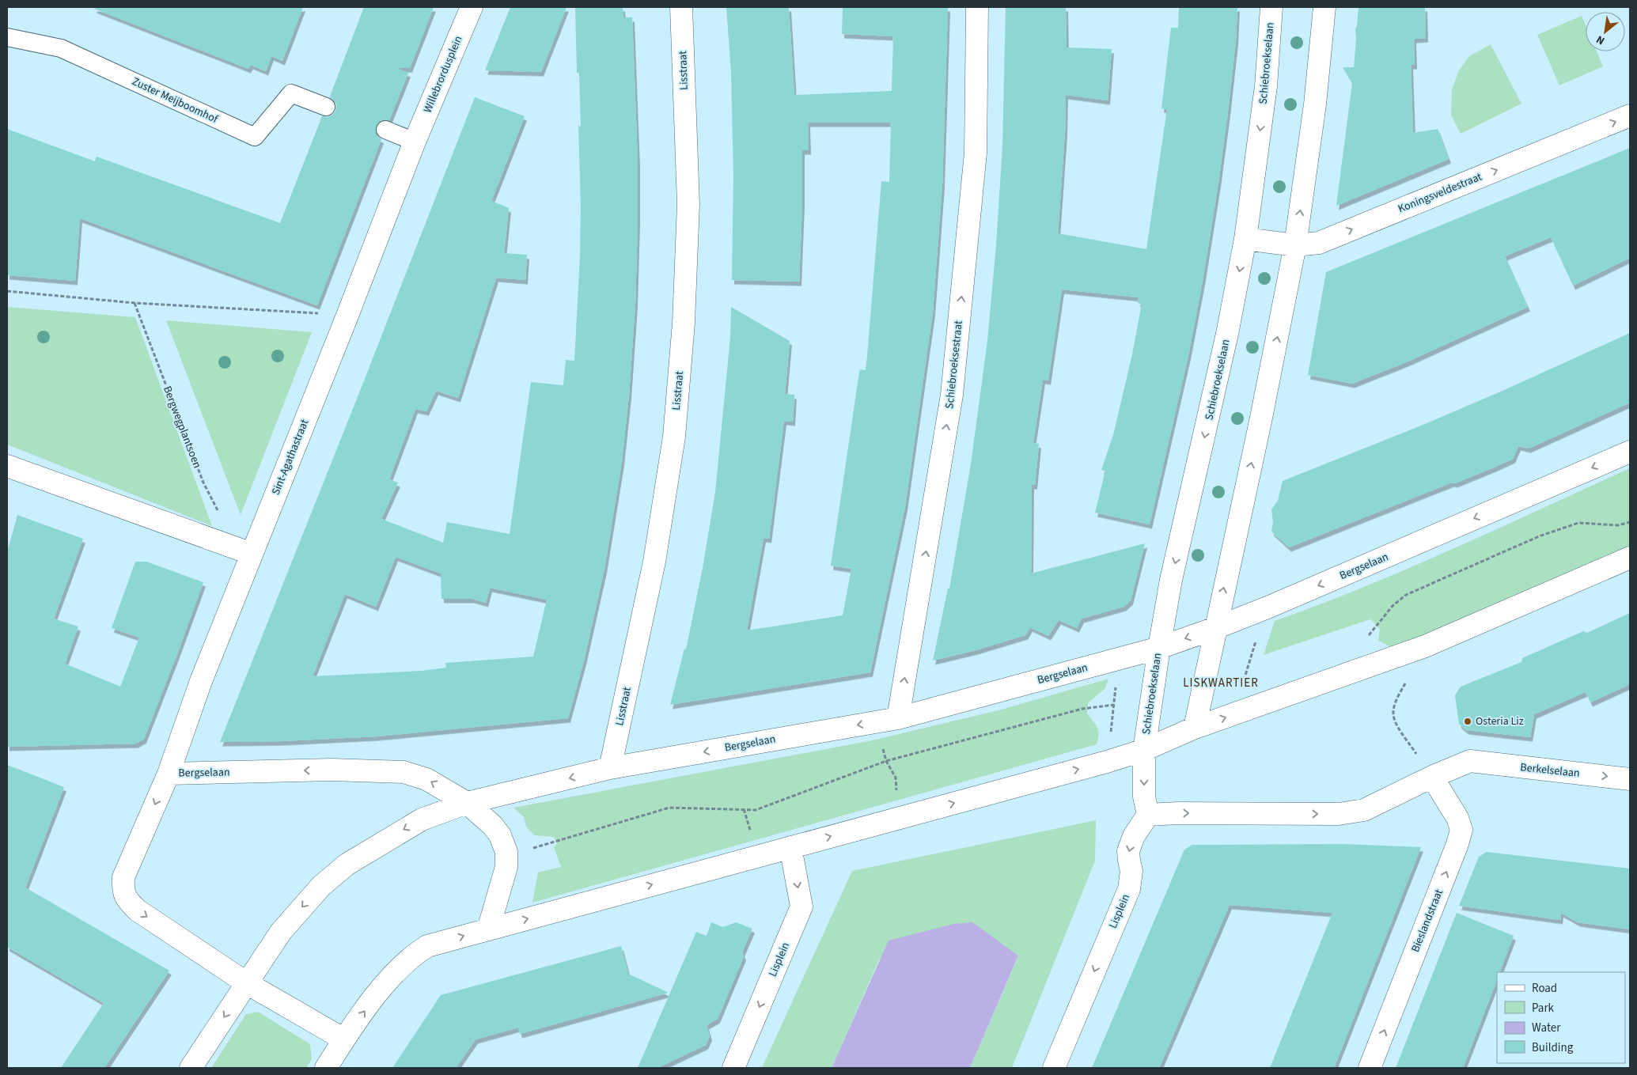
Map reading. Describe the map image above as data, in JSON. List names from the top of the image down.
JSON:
{
  "streets": {
    "street": [
      "Schiebroekselaan",
      "Lisstraat",
      "Willebrordusplein",
      "Koningsveldestraat",
      "Schiebroeksestraat",
      "Sint-Agathastraat",
      "Bergselaan",
      "Berkelselaan",
      "Lisplein",
      "Bieslandstraat"
    ],
    "lane": ["Zuster Meijboomhof"],
    "path": ["Bergwegplantsoen"]
  },
  "crossings": [
    ["Schiebroekselaan", "Koningsveldestraat"],
    ["Schiebroekselaan", "Bergselaan"],
    ["Lisstraat", "Bergselaan"],
    ["Willebrordusplein", "Sint-Agathastraat"],
    ["Schiebroeksestraat", "Bergselaan"],
    ["Bergwegplantsoen", "Sint-Agathastraat"],
    ["Sint-Agathastraat", "Bergselaan"],
    ["Berkelselaan", "Bieslandstraat"]
  ],
  "one_way": [
    "Koningsveldestraat",
    "Schiebroeksestraat",
    "Lisplein",
    "Bieslandstraat"
  ],
  "districts": ["LISKWARTIER"],
  "places": ["Osteria Liz"],
  "legend": [
    "Road",
    "Park",
    "Water",
    "Building"
  ],
  "north": "bottom left"
}
